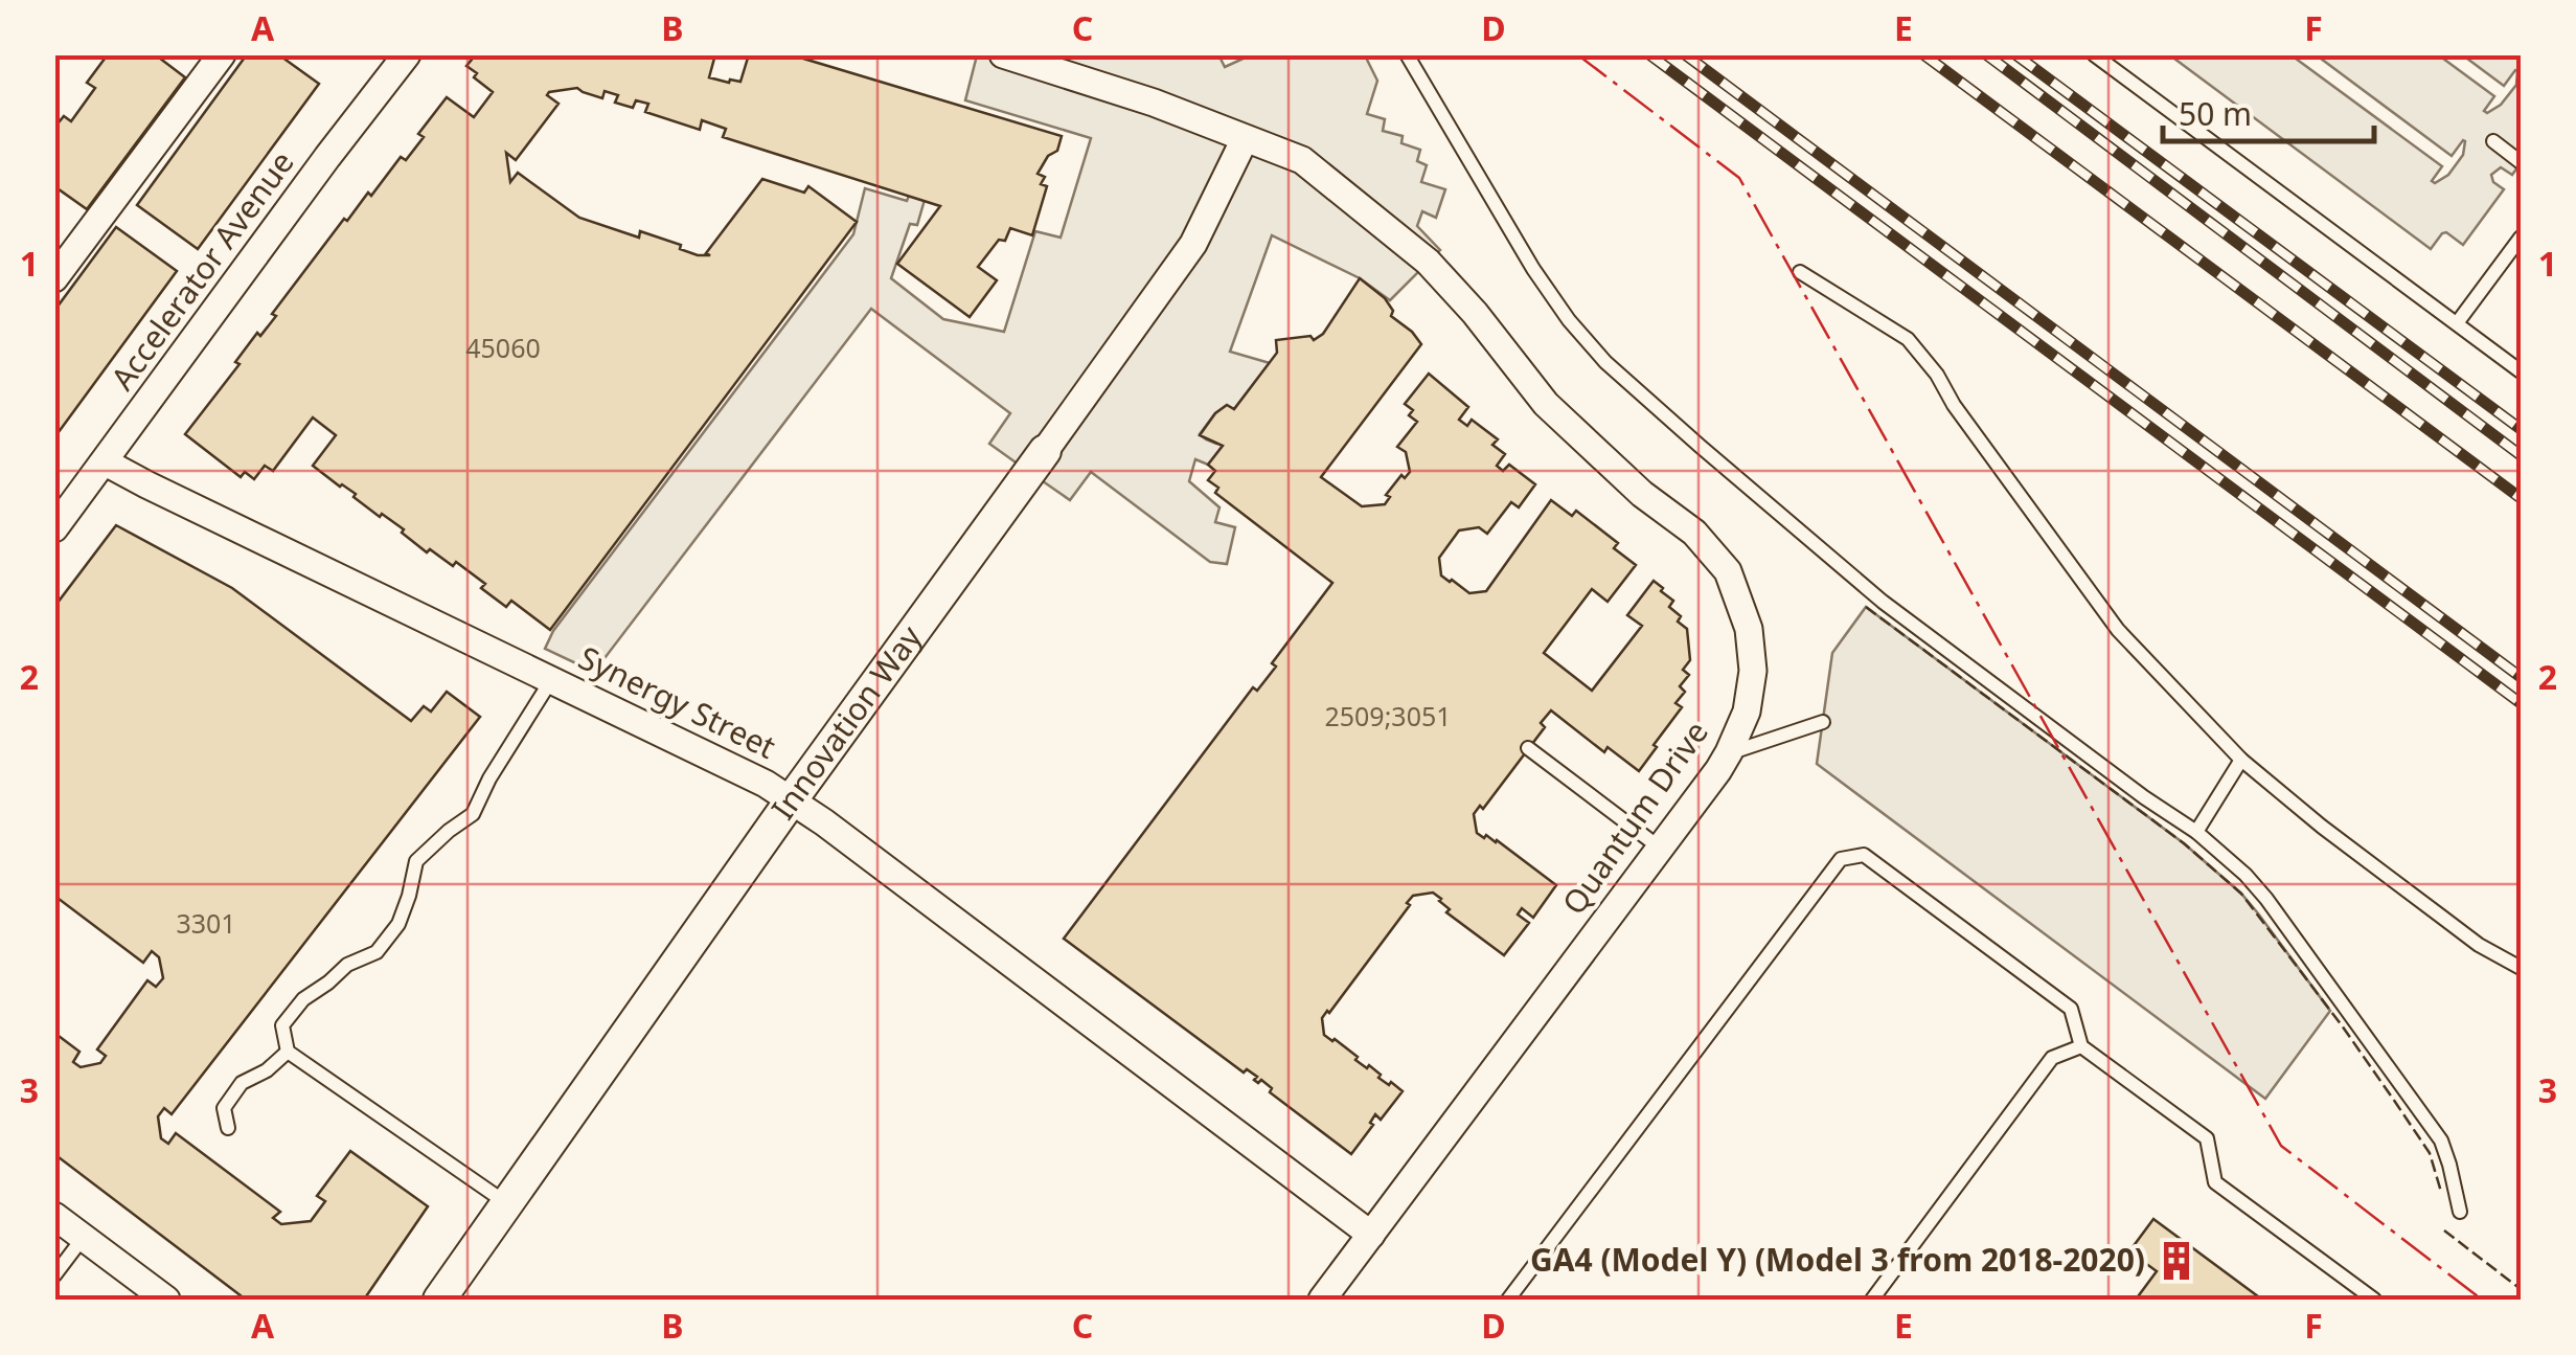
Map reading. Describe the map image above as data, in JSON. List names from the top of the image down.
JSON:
{
  "streets": {
    "street": [
      "Accelerator Avenue",
      "Synergy Street",
      "Innovation Way",
      "Quantum Drive"
    ]
  },
  "crossings": [
    ["Accelerator Avenue", "Synergy Street"],
    ["Synergy Street", "Innovation Way"],
    ["Synergy Street", "Quantum Drive"],
    ["Innovation Way", "Quantum Drive"]
  ],
  "places": {
    "building": ["GA4 (Model Y) (Model 3 from 2018-2020)"]
  },
  "house_numbers": ["45060", "2509;3051", "3301"],
  "scale_bar": "50 m",
  "grid": {
    "columns": [
      "A",
      "B",
      "C",
      "D",
      "E",
      "F"
    ],
    "rows": ["1", "2", "3"]
  }
}
